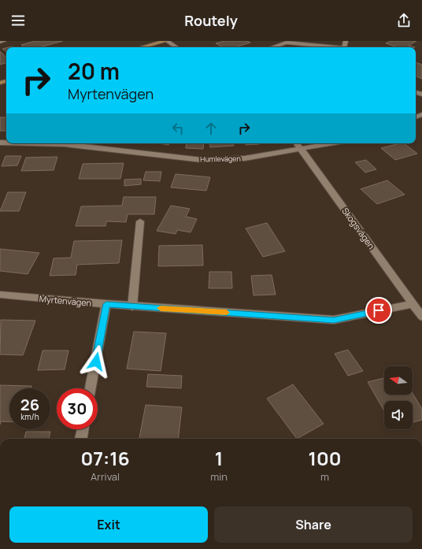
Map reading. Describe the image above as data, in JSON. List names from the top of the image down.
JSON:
{
  "streets": {
    "street": ["Humlevägen", "Skogsvägen", "Myrtenvägen"]
  },
  "crossings": [
    ["Humlevägen", "Skogsvägen"],
    ["Skogsvägen", "Myrtenvägen"]
  ],
  "north": "left",
  "page": {
    "header": "Routely",
    "turn": ["20 m", "Myrtenvägen"],
    "speed": "26 km/h",
    "limit": "30",
    "eta": [
      "07:16",
      "Arrival",
      "1",
      "min",
      "100",
      "m"
    ],
    "buttons": ["Exit", "Share"]
  }
}
